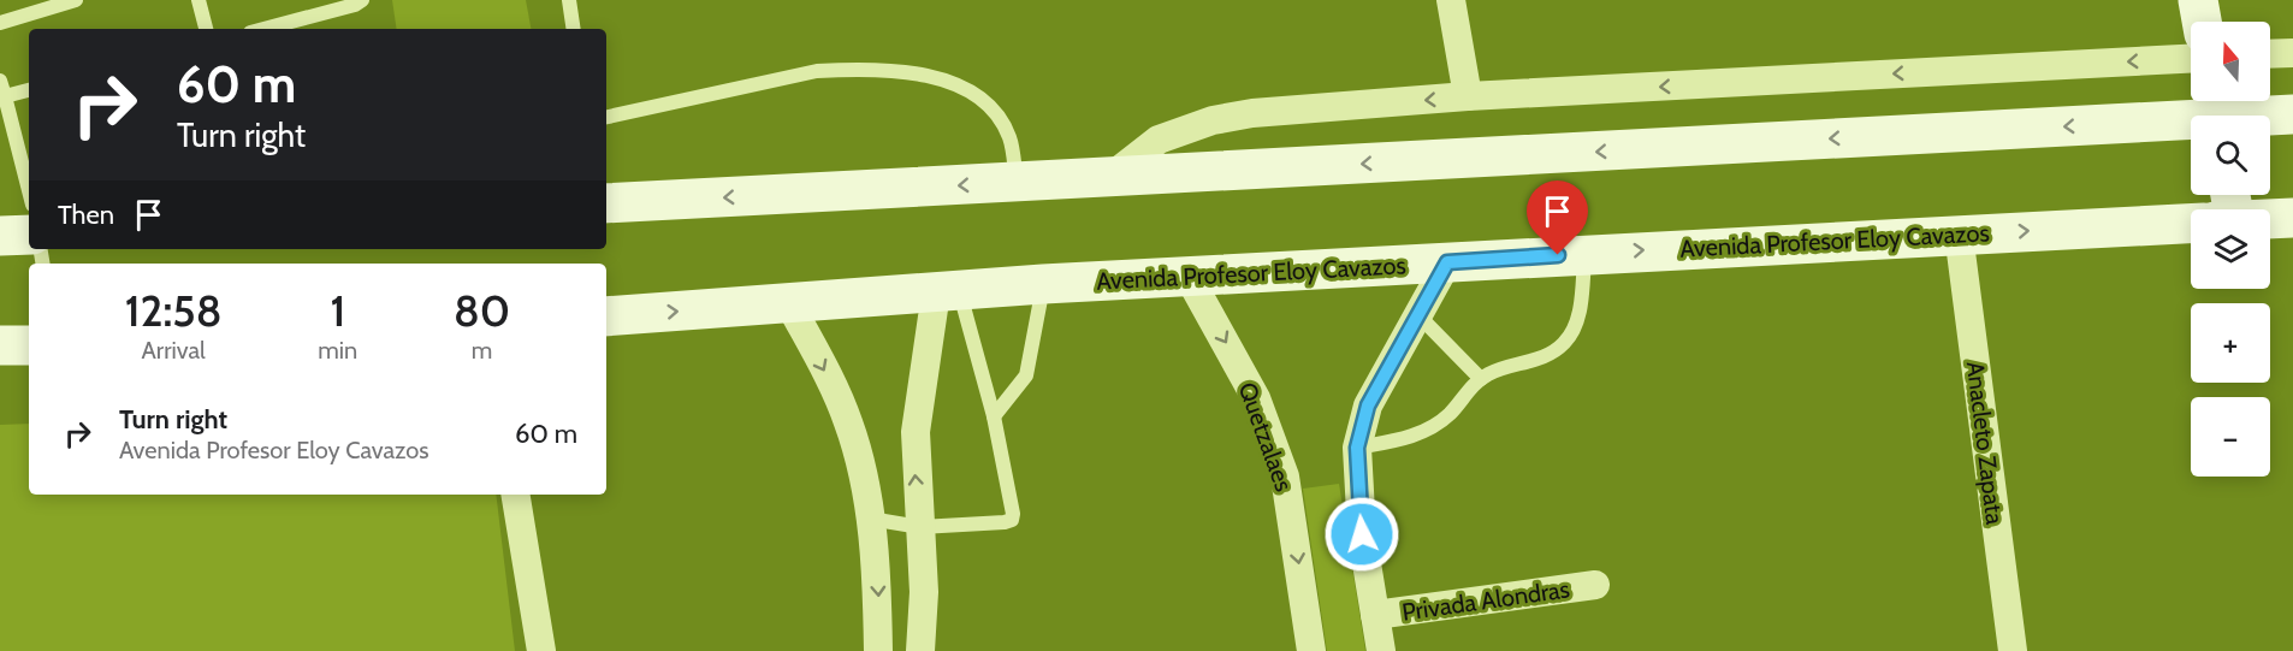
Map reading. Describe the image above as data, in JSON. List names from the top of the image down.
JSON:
{
  "streets": {
    "main road": ["Avenida Profesor Eloy Cavazos"],
    "street": ["Quetzalaes", "Anacleto Zapata", "Privada Alondras"]
  },
  "crossings": [
    ["Avenida Profesor Eloy Cavazos", "Quetzalaes"],
    ["Avenida Profesor Eloy Cavazos", "Anacleto Zapata"]
  ],
  "north": "top",
  "page": {
    "map_buttons": ["+", "−"],
    "turn": ["60 m", "Turn right"],
    "then": "Then",
    "eta": [
      "12:58",
      "Arrival",
      "1",
      "min",
      "80",
      "m"
    ],
    "list": [
      {
        "name": "Turn right",
        "note": "Avenida Profesor Eloy Cavazos",
        "value": "60 m"
      }
    ]
  }
}
